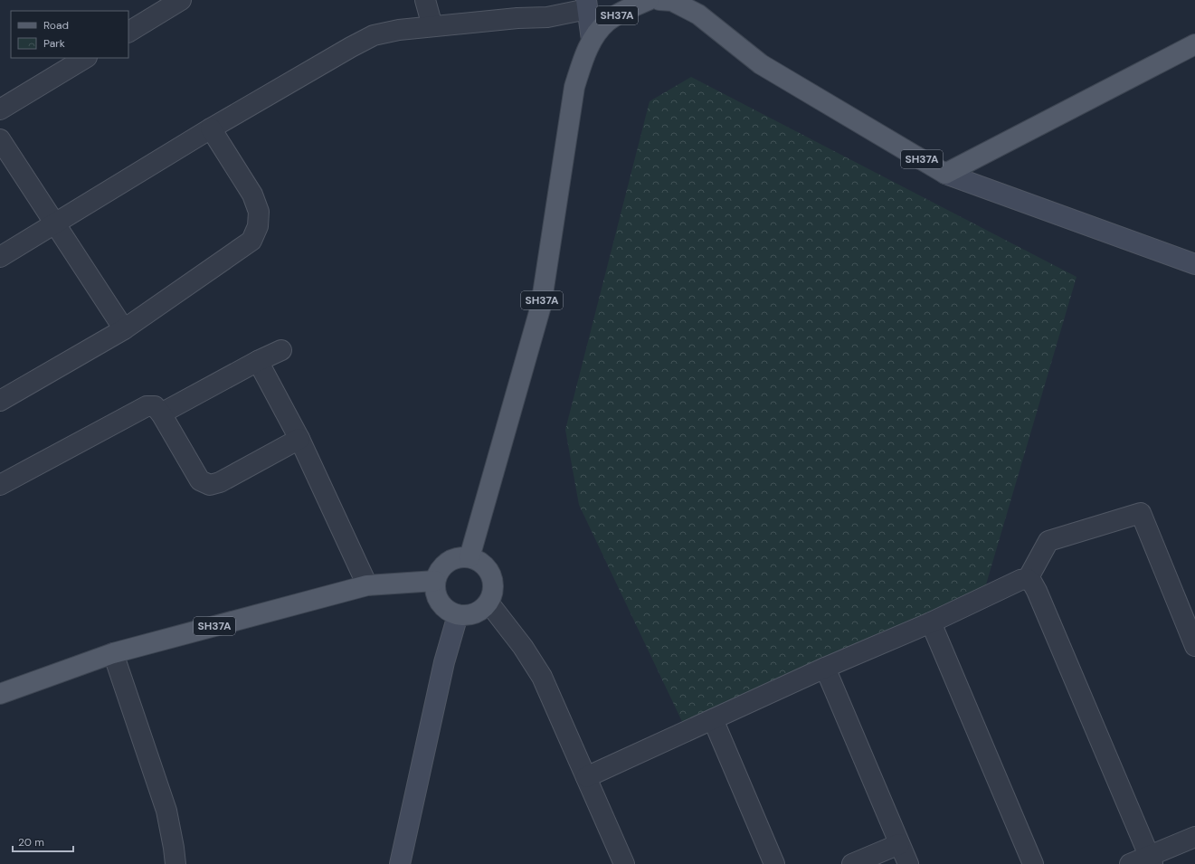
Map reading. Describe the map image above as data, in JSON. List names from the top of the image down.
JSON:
{
  "streets": {
    "main road": ["SH37A"]
  },
  "legend": ["Road", "Park"],
  "scale_bar": "20 m"
}
